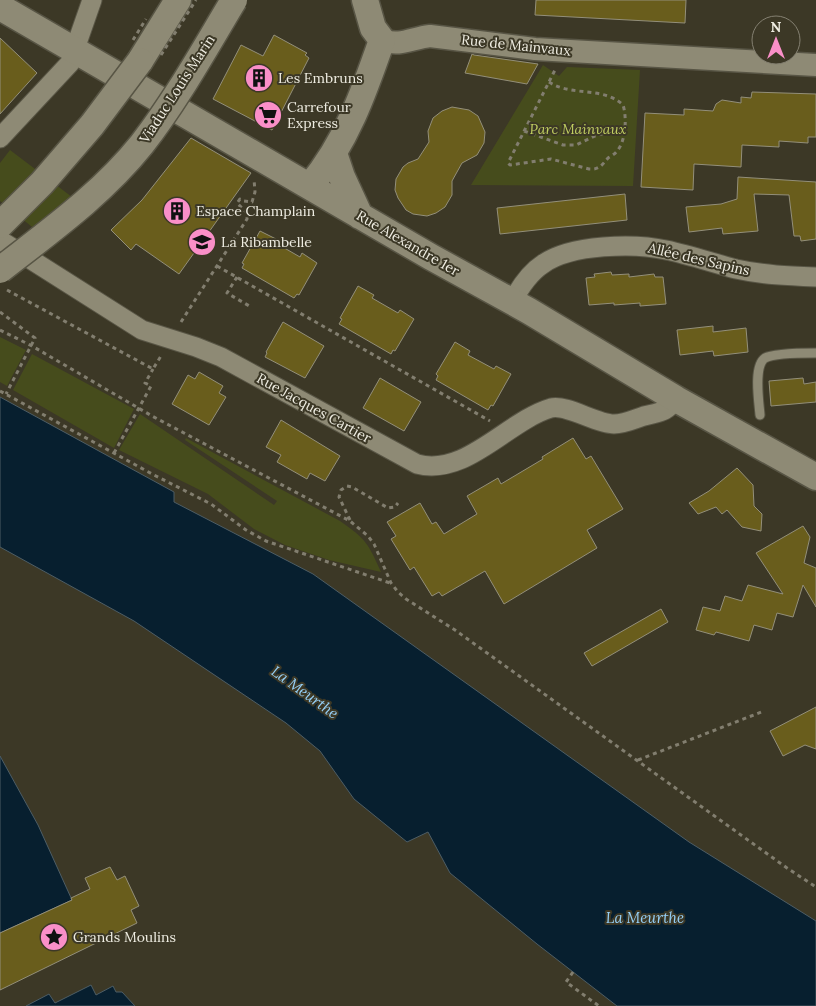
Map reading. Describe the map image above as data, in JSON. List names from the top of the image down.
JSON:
{
  "streets": {
    "main road": ["Viaduc Louis Marin", "Rue Alexandre 1er"],
    "street": ["Rue de Mainvaux", "Allée des Sapins", "Rue Jacques Cartier"]
  },
  "crossings": [
    ["Rue Alexandre 1er", "Allée des Sapins"],
    ["Rue Alexandre 1er", "Rue Jacques Cartier"]
  ],
  "water": ["La Meurthe"],
  "parks": ["Parc Mainvaux"],
  "places": {
    "building": ["Les Embruns", "Espace Champlain"],
    "supermarket": ["Carrefour Express"],
    "school or university": ["La Ribambelle"],
    "place": ["Grands Moulins"]
  },
  "north": "top"
}
